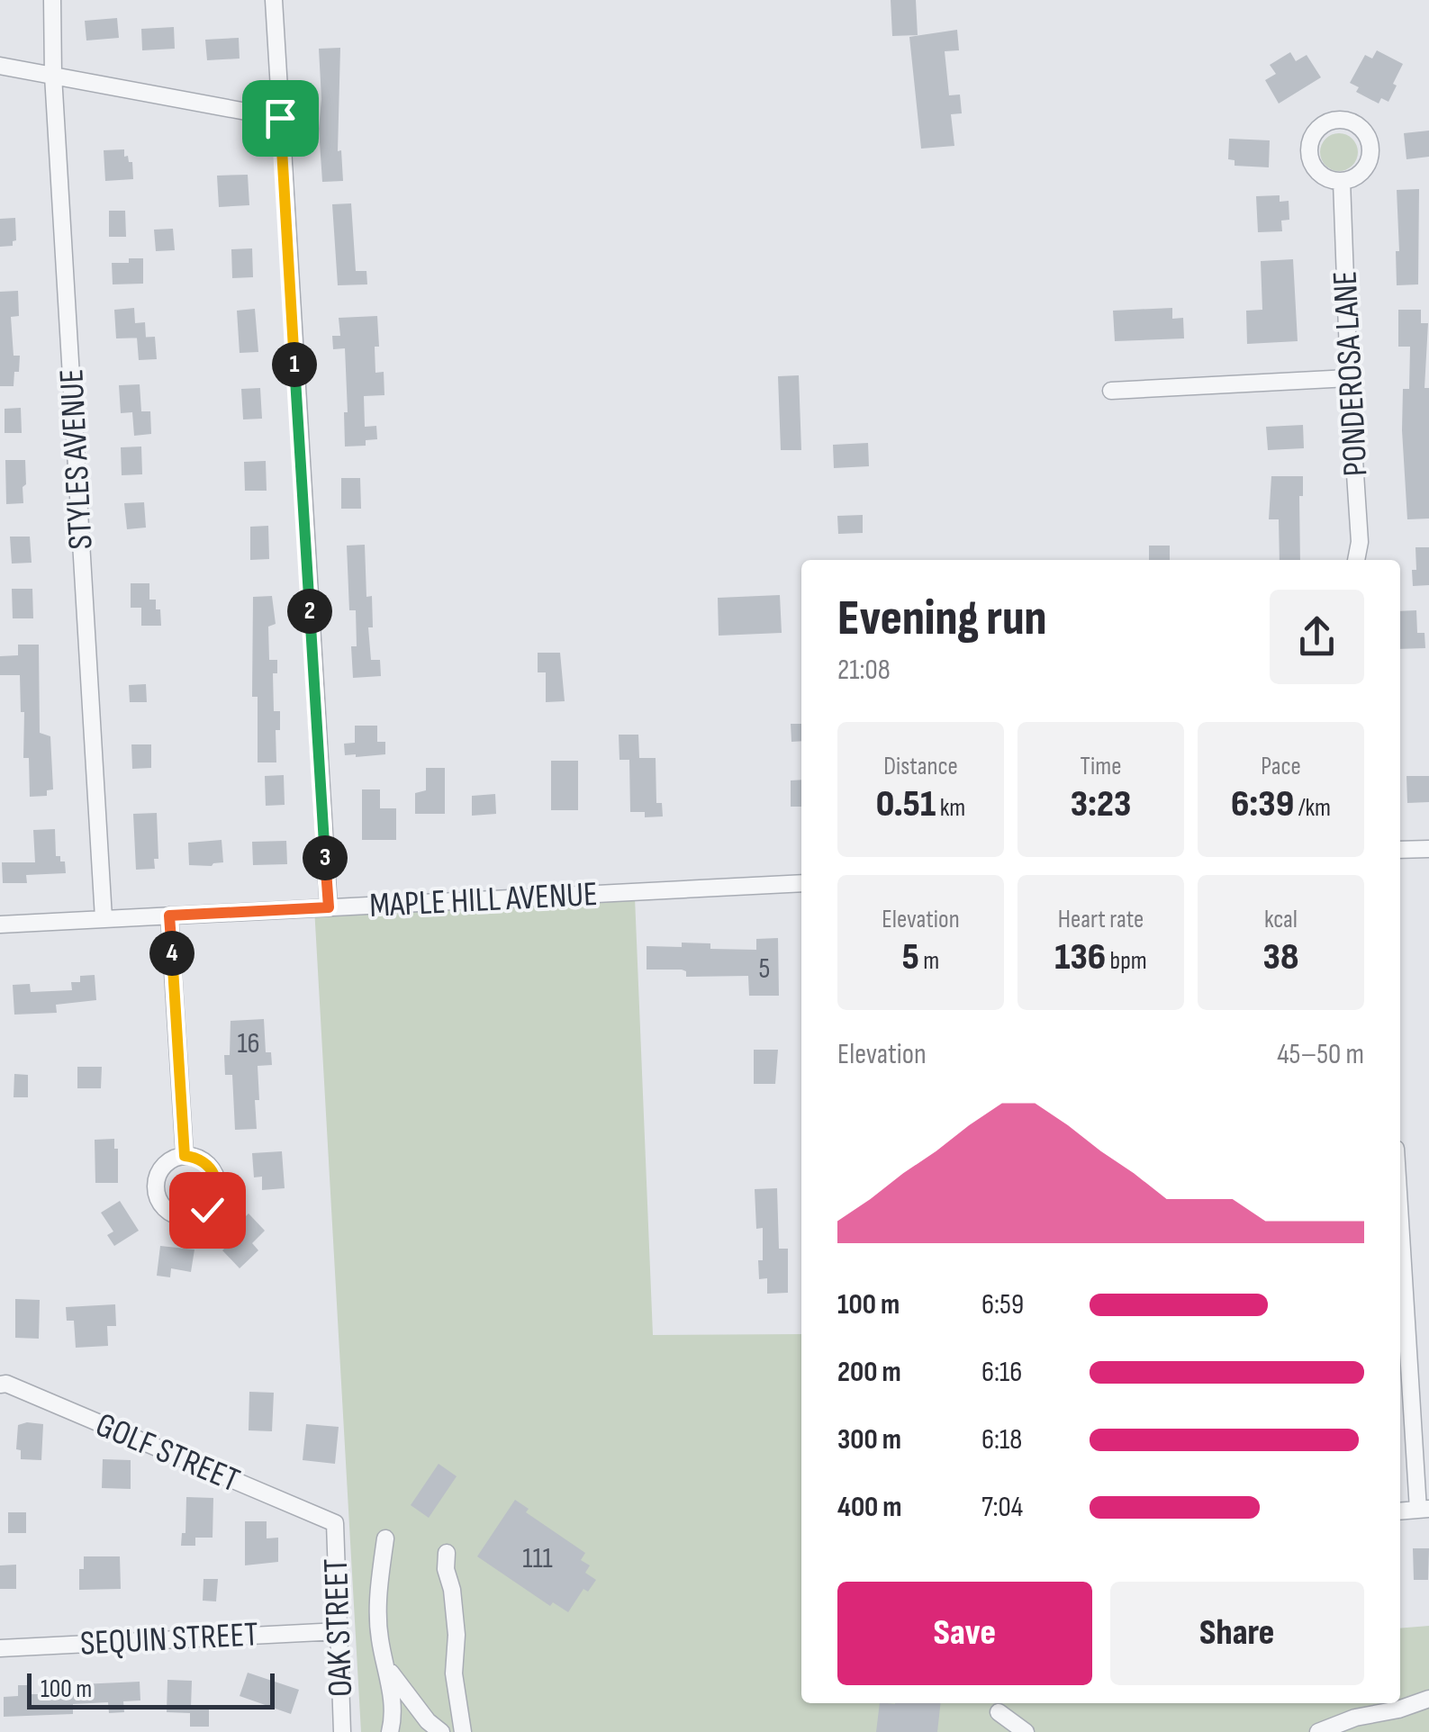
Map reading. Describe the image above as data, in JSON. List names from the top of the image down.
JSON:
{
  "streets": {
    "street": [
      "PONDEROSA LANE",
      "STYLES AVENUE",
      "MAPLE HILL AVENUE",
      "GOLF STREET",
      "OAK STREET",
      "SEQUIN STREET"
    ]
  },
  "crossings": [
    ["STYLES AVENUE", "MAPLE HILL AVENUE"],
    ["GOLF STREET", "OAK STREET"],
    ["OAK STREET", "SEQUIN STREET"]
  ],
  "house_numbers": ["5", "16", "111"],
  "scale_bar": "100 m",
  "page": {
    "pins": [
      "1",
      "2",
      "3",
      "4"
    ],
    "heading": ["Evening run", "21:08"],
    "stats": [
      ["Distance", "0.51 km"],
      ["Time", "3:23"],
      ["Pace", "6:39 /km"],
      ["Elevation", "5 m"],
      ["Heart rate", "136 bpm"],
      ["kcal", "38"]
    ],
    "chart": ["Elevation", "45–50 m"],
    "list": [
      {
        "name": "100 m",
        "note": "6:59"
      },
      {
        "name": "200 m",
        "note": "6:16"
      },
      {
        "name": "300 m",
        "note": "6:18"
      },
      {
        "name": "400 m",
        "note": "7:04"
      }
    ],
    "buttons": ["Save", "Share"],
    "scale": "100 m"
  }
}
